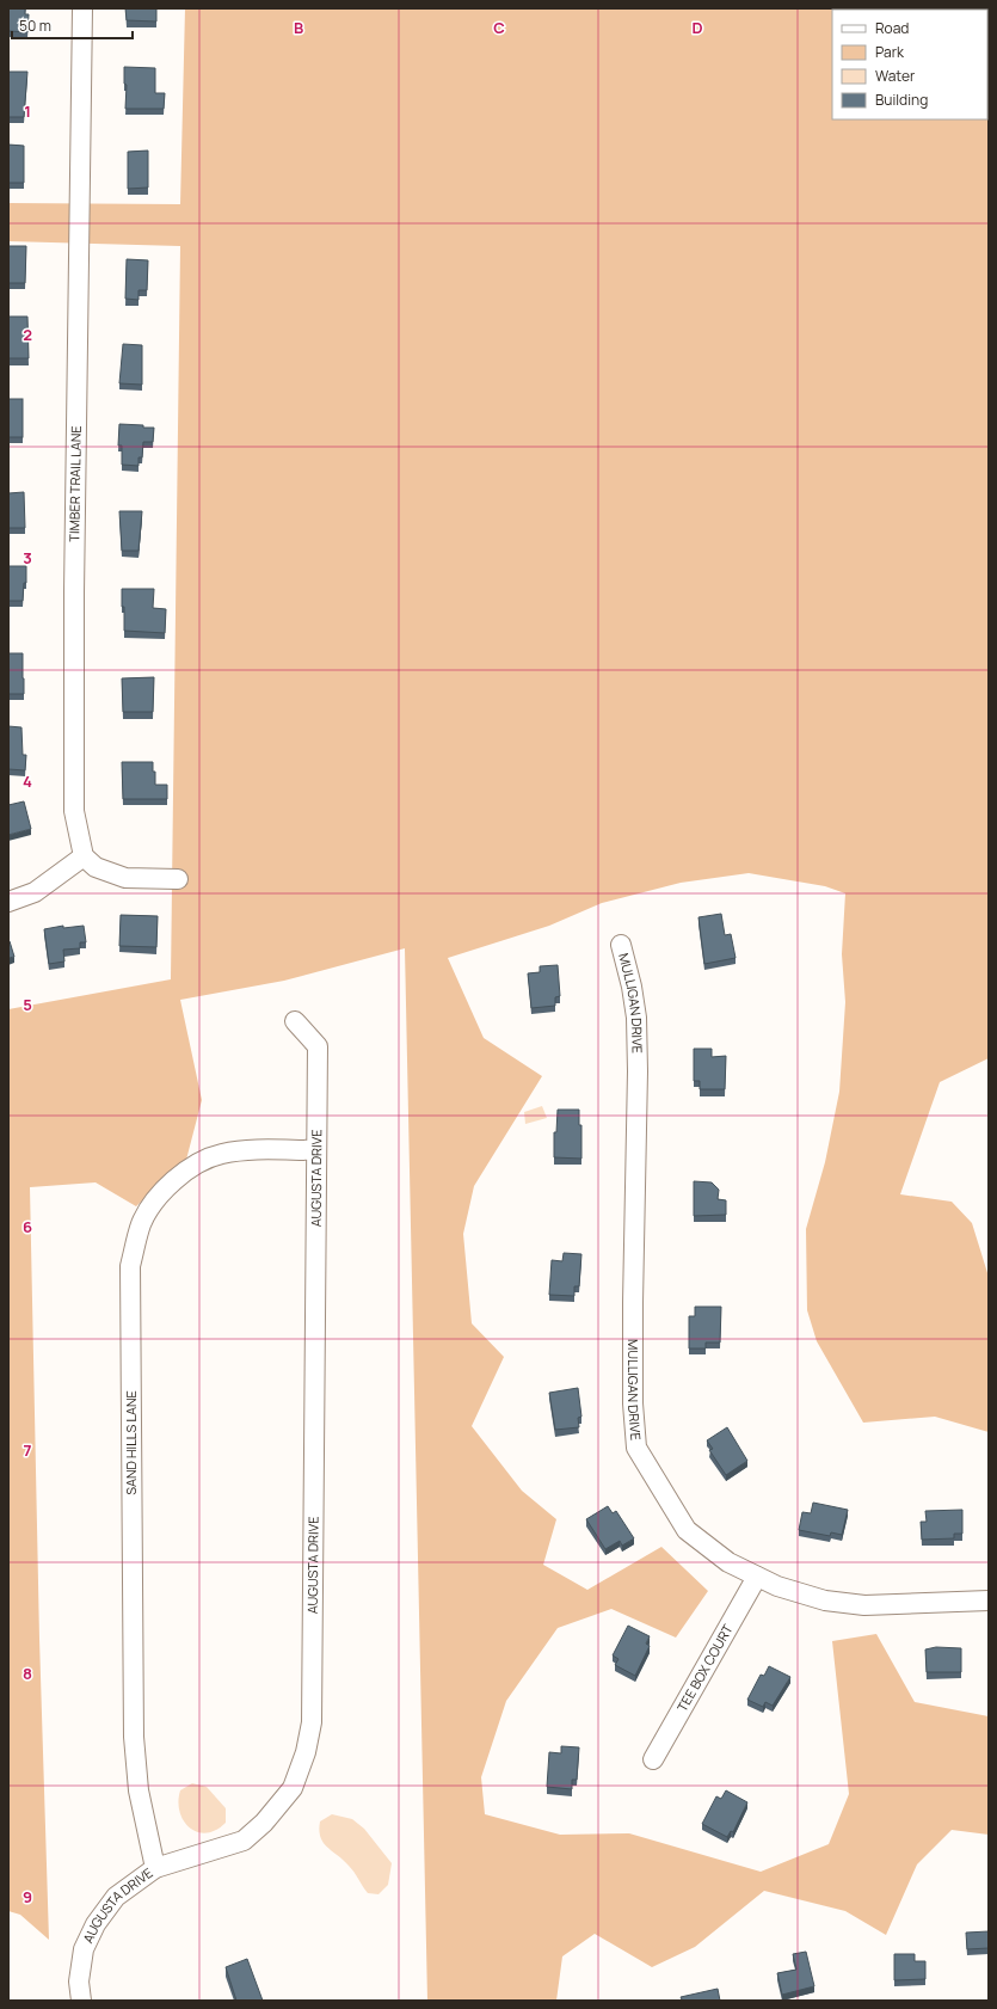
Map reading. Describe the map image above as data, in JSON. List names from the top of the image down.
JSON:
{
  "streets": {
    "street": [
      "TIMBER TRAIL LANE",
      "MULLIGAN DRIVE",
      "AUGUSTA DRIVE",
      "SAND HILLS LANE",
      "TEE BOX COURT"
    ]
  },
  "crossings": [
    ["MULLIGAN DRIVE", "TEE BOX COURT"],
    ["AUGUSTA DRIVE", "SAND HILLS LANE"]
  ],
  "legend": [
    "Road",
    "Park",
    "Water",
    "Building"
  ],
  "scale_bar": "50 m",
  "grid": {
    "columns": ["B", "C", "D"],
    "rows": [
      "1",
      "2",
      "3",
      "4",
      "5",
      "6",
      "7",
      "8",
      "9"
    ]
  }
}
